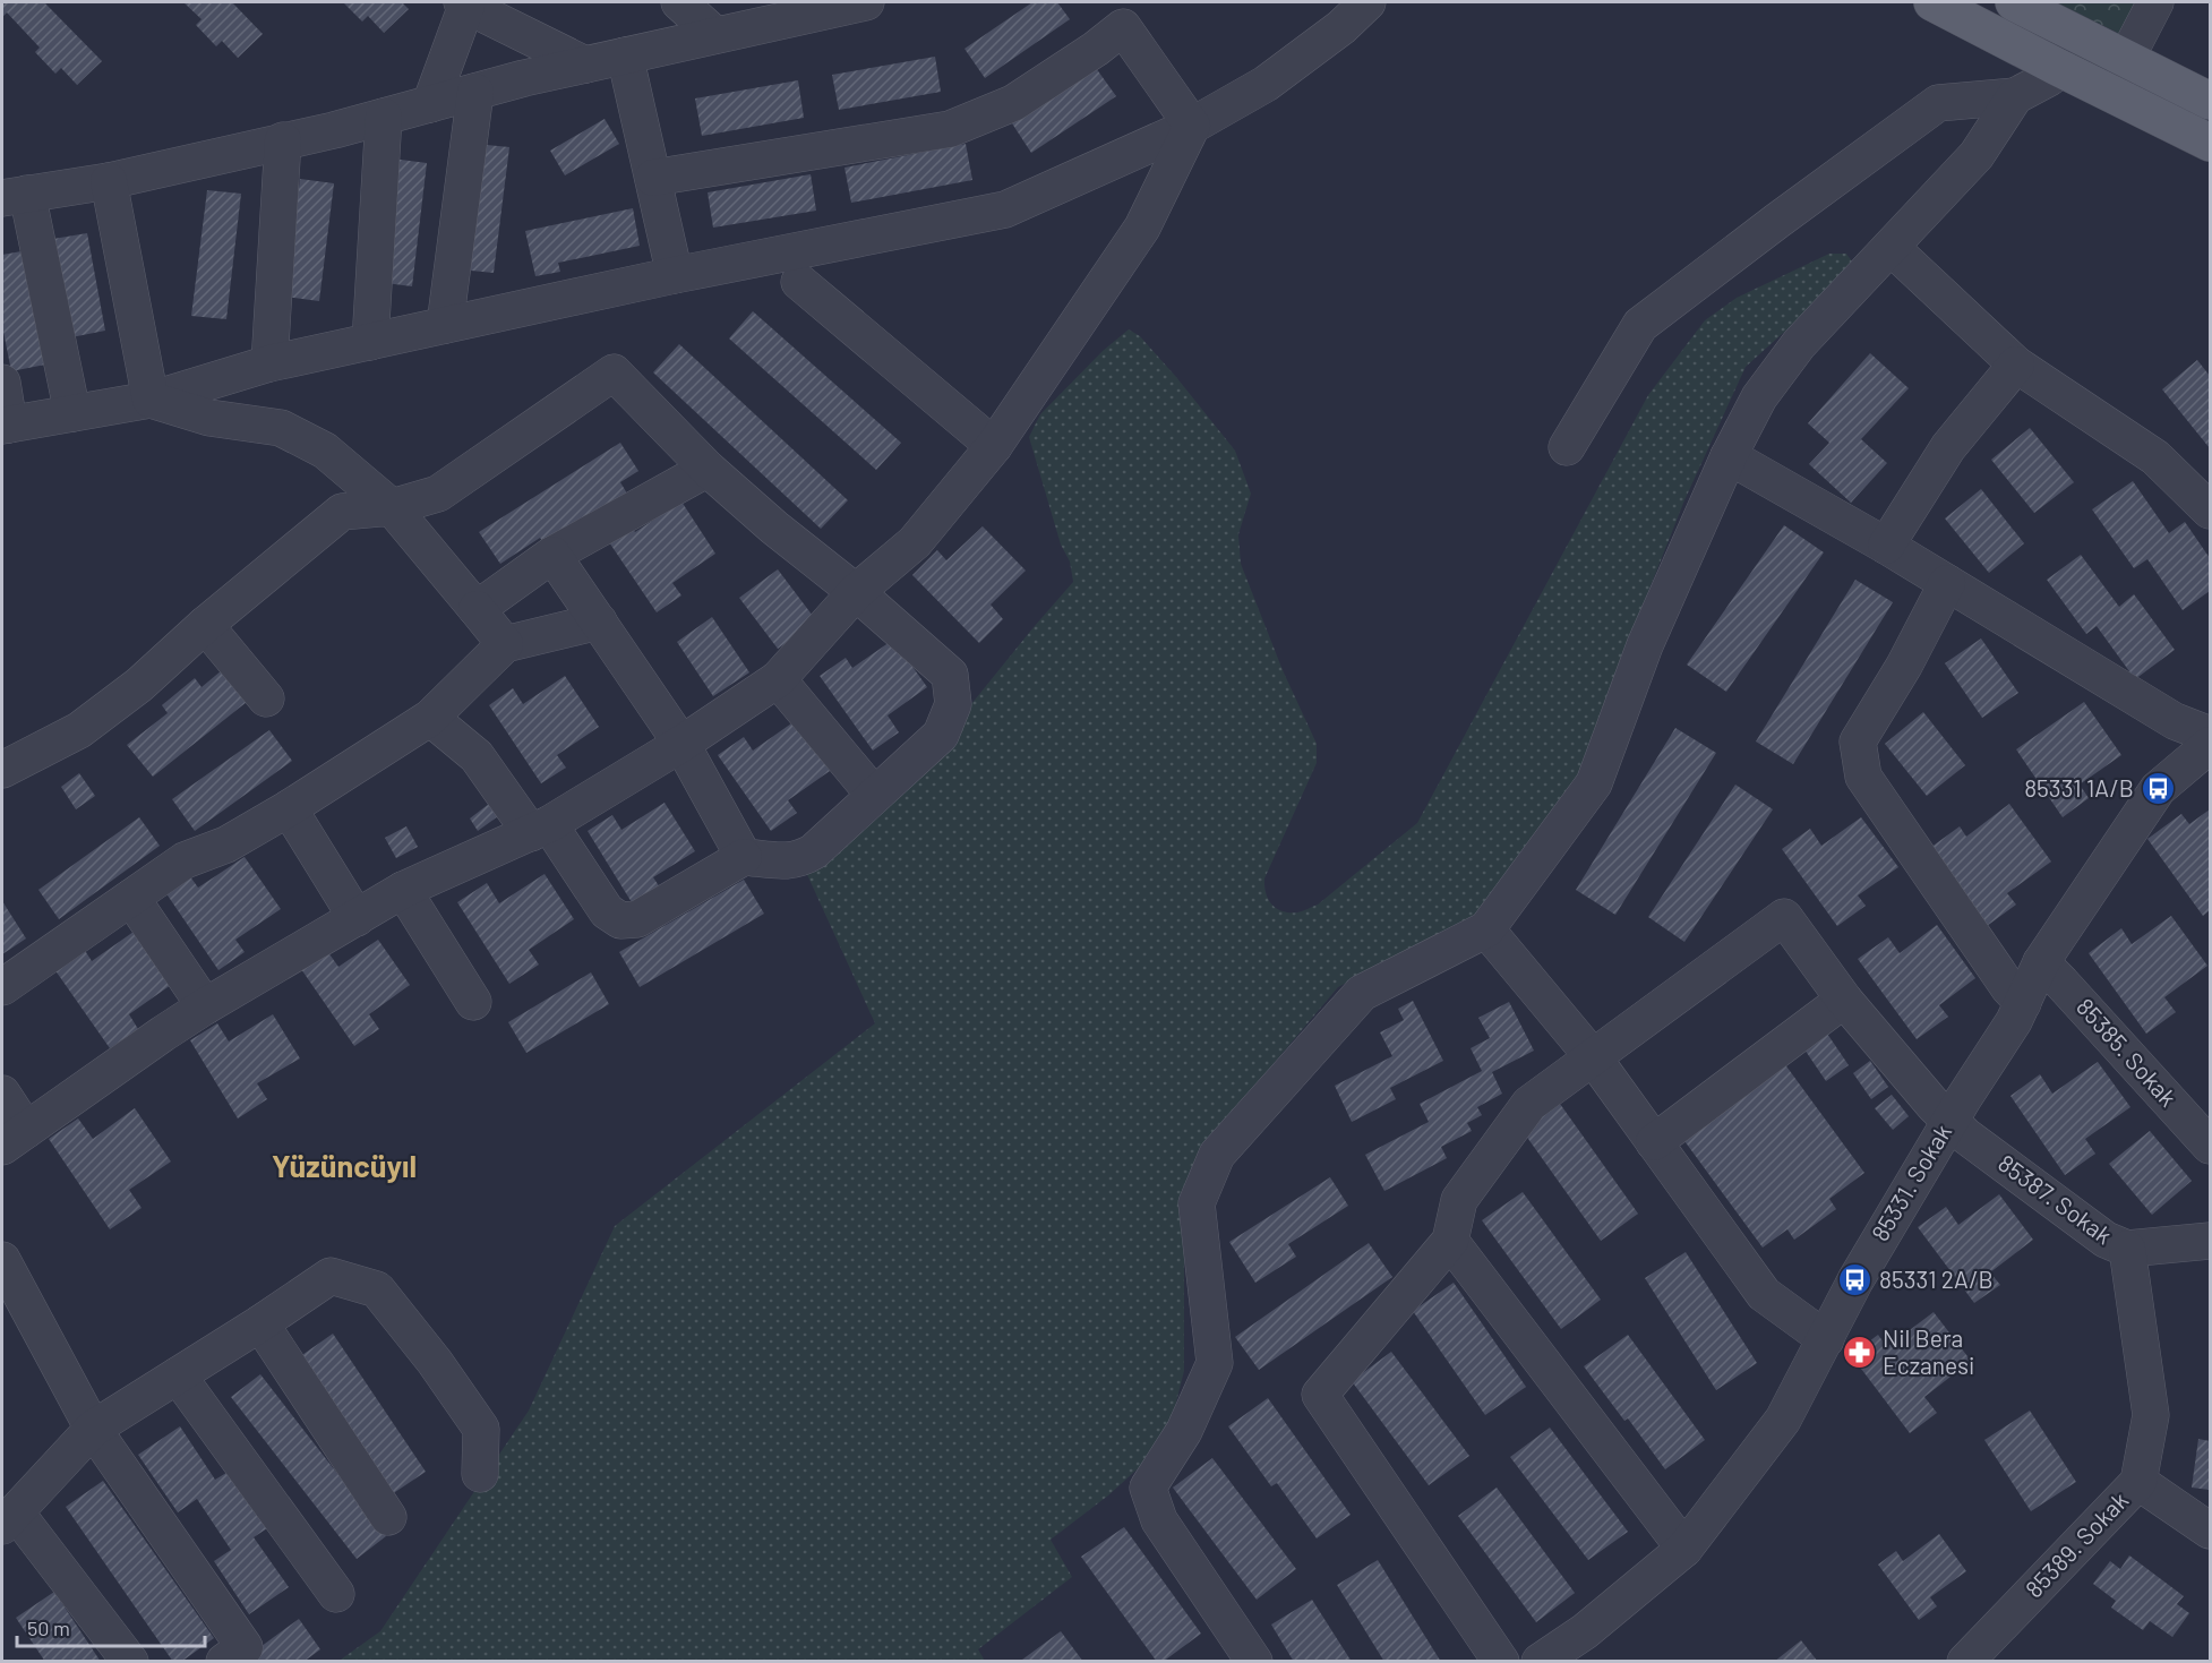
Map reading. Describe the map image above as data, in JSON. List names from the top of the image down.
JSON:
{
  "streets": {
    "street": [
      "85385. Sokak",
      "85331. Sokak",
      "85387. Sokak",
      "85389. Sokak"
    ]
  },
  "crossings": [
    ["85385. Sokak", "85331. Sokak"],
    ["85331. Sokak", "85387. Sokak"],
    ["85387. Sokak", "85389. Sokak"]
  ],
  "districts": ["Yüzüncüyıl"],
  "places": {
    "bus stop": ["85331 1A/B", "85331 2A/B"],
    "pharmacy": ["Nil Bera Eczanesi"]
  },
  "scale_bar": "50 m"
}
